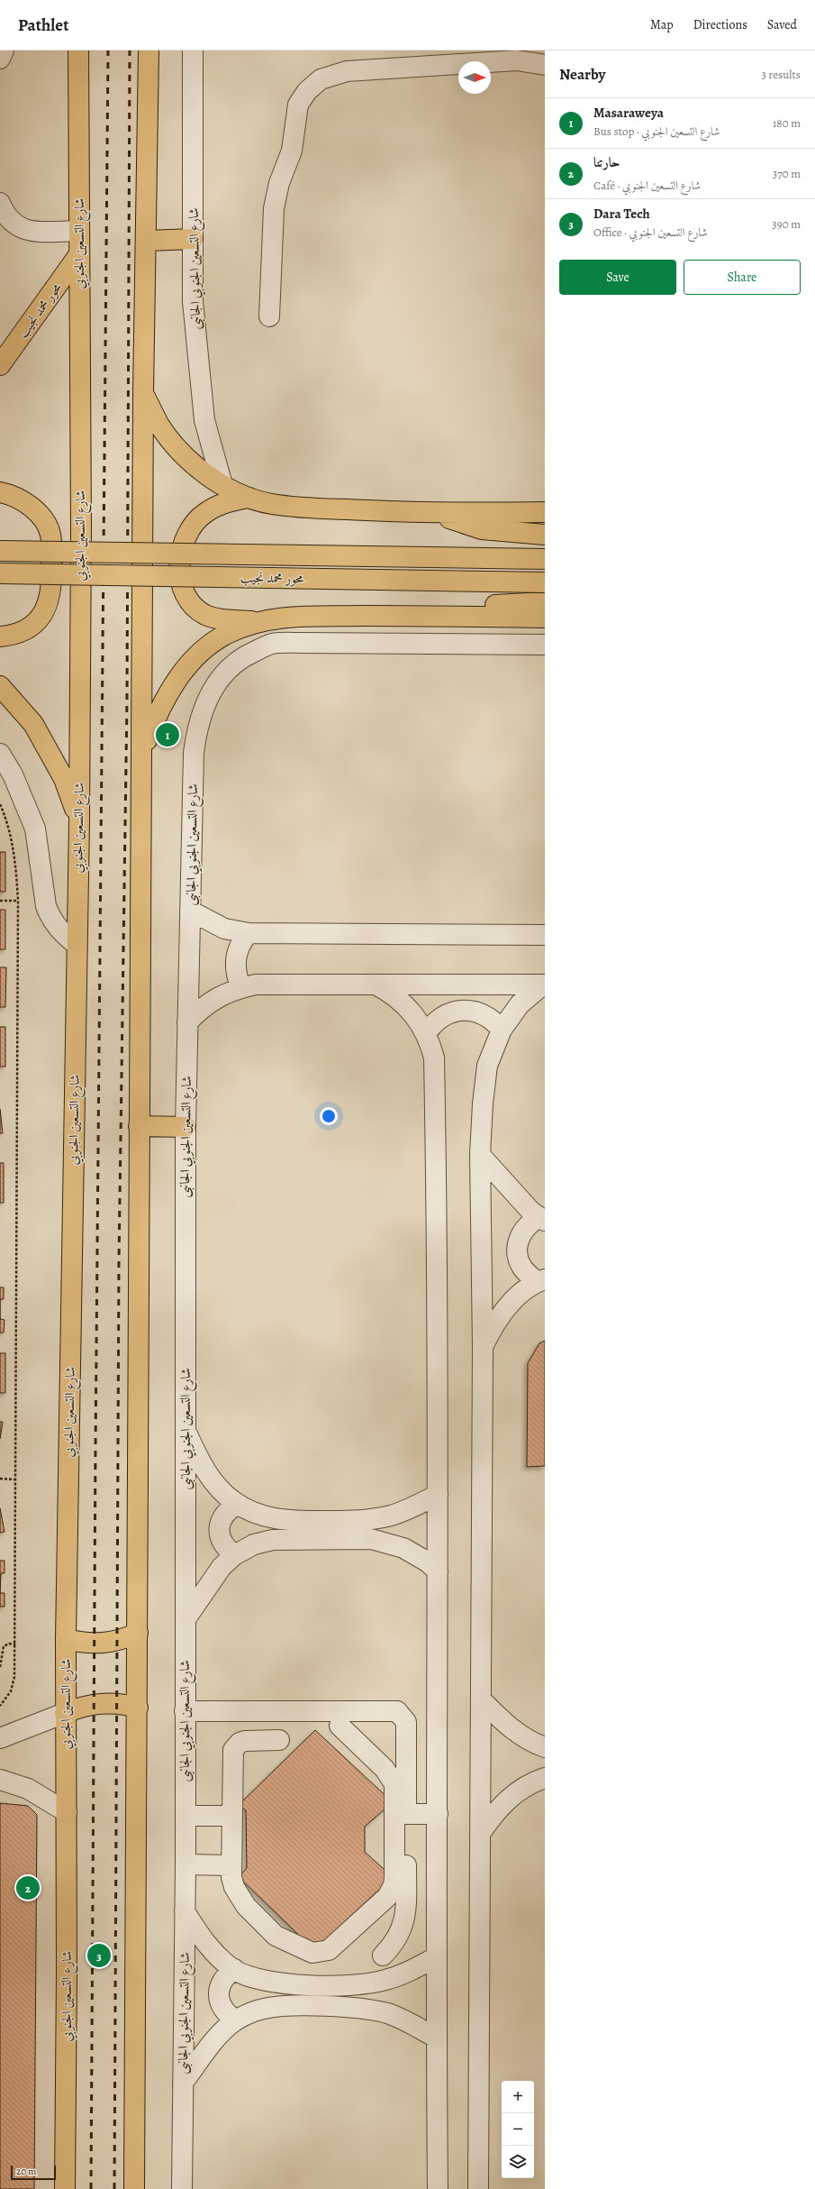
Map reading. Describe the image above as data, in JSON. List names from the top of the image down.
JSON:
{
  "streets": {
    "main road": ["شارع التسعين الجنوبي", "محور محمد نجيب"],
    "street": ["شارع التسعين الجنوبي الجانبى"]
  },
  "crossings": [
    ["شارع التسعين الجنوبي", "محور محمد نجيب"]
  ],
  "scale_bar": "20 m",
  "north": "right",
  "page": {
    "header": "Pathlet",
    "nav": ["Map", "Directions", "Saved"],
    "heading": ["Nearby", "3 results"],
    "list": [
      {
        "mark": "1",
        "name": "Masaraweya",
        "note": "Bus stop · شارع التسعين الجنوبي",
        "value": "180 m"
      },
      {
        "mark": "2",
        "name": "حارتنا",
        "note": "Café · شارع التسعين الجنوبي",
        "value": "370 m"
      },
      {
        "mark": "3",
        "name": "Dara Tech",
        "note": "Office · شارع التسعين الجنوبي",
        "value": "390 m"
      }
    ],
    "buttons": ["Save", "Share"],
    "pins": ["1", "2", "3"],
    "map_buttons": ["+", "−"],
    "scale": "20 m"
  }
}
